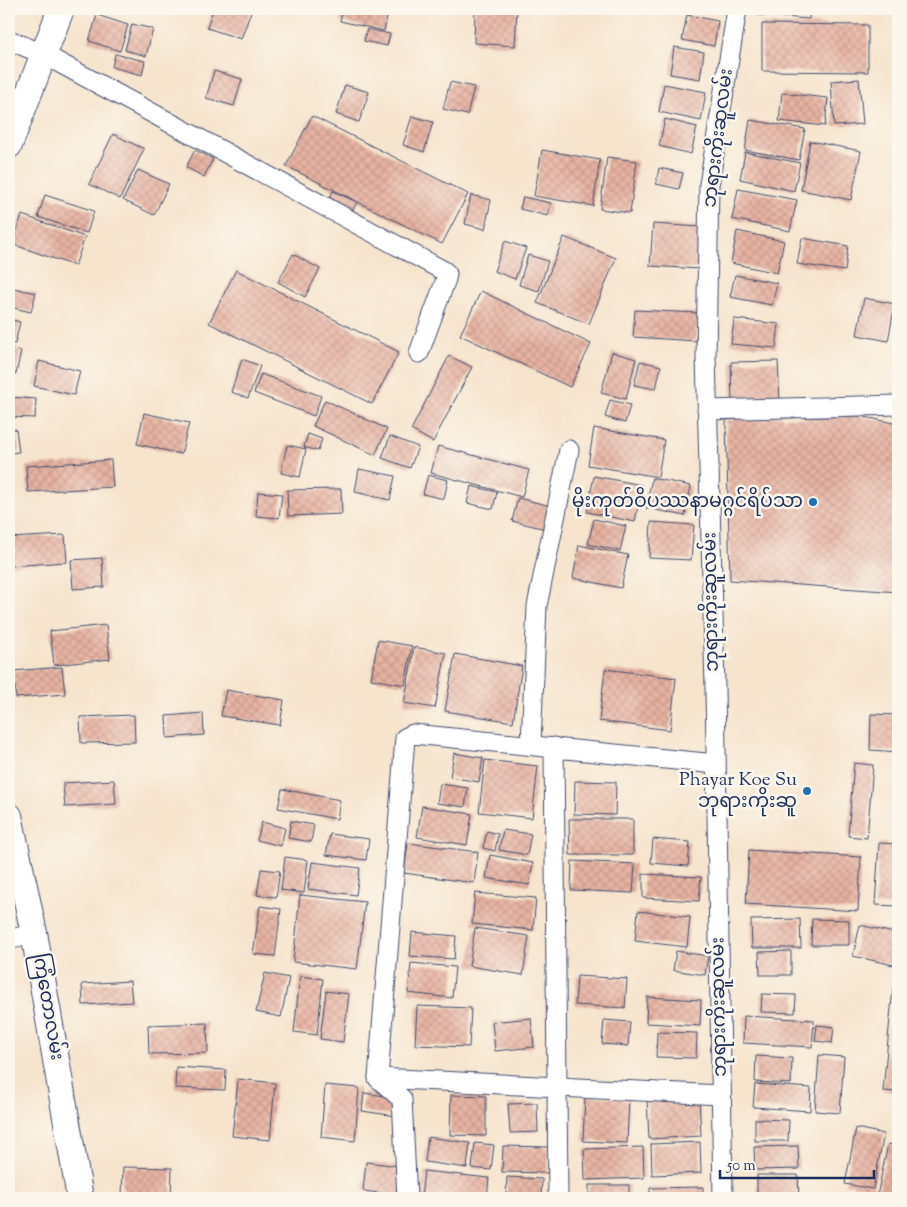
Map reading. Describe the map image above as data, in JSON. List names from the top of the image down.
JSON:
{
  "streets": {
    "street": ["ဘုရားကိုးဆူလမ်း", "ကြံတောလမ်း"]
  },
  "places": ["မိုးကုတ်ဝိပဿနာမဂ္ဂင်ရိပ်သာ", "Phayar Koe Su ဘုရားကိုးဆူ"],
  "scale_bar": "50 m"
}
